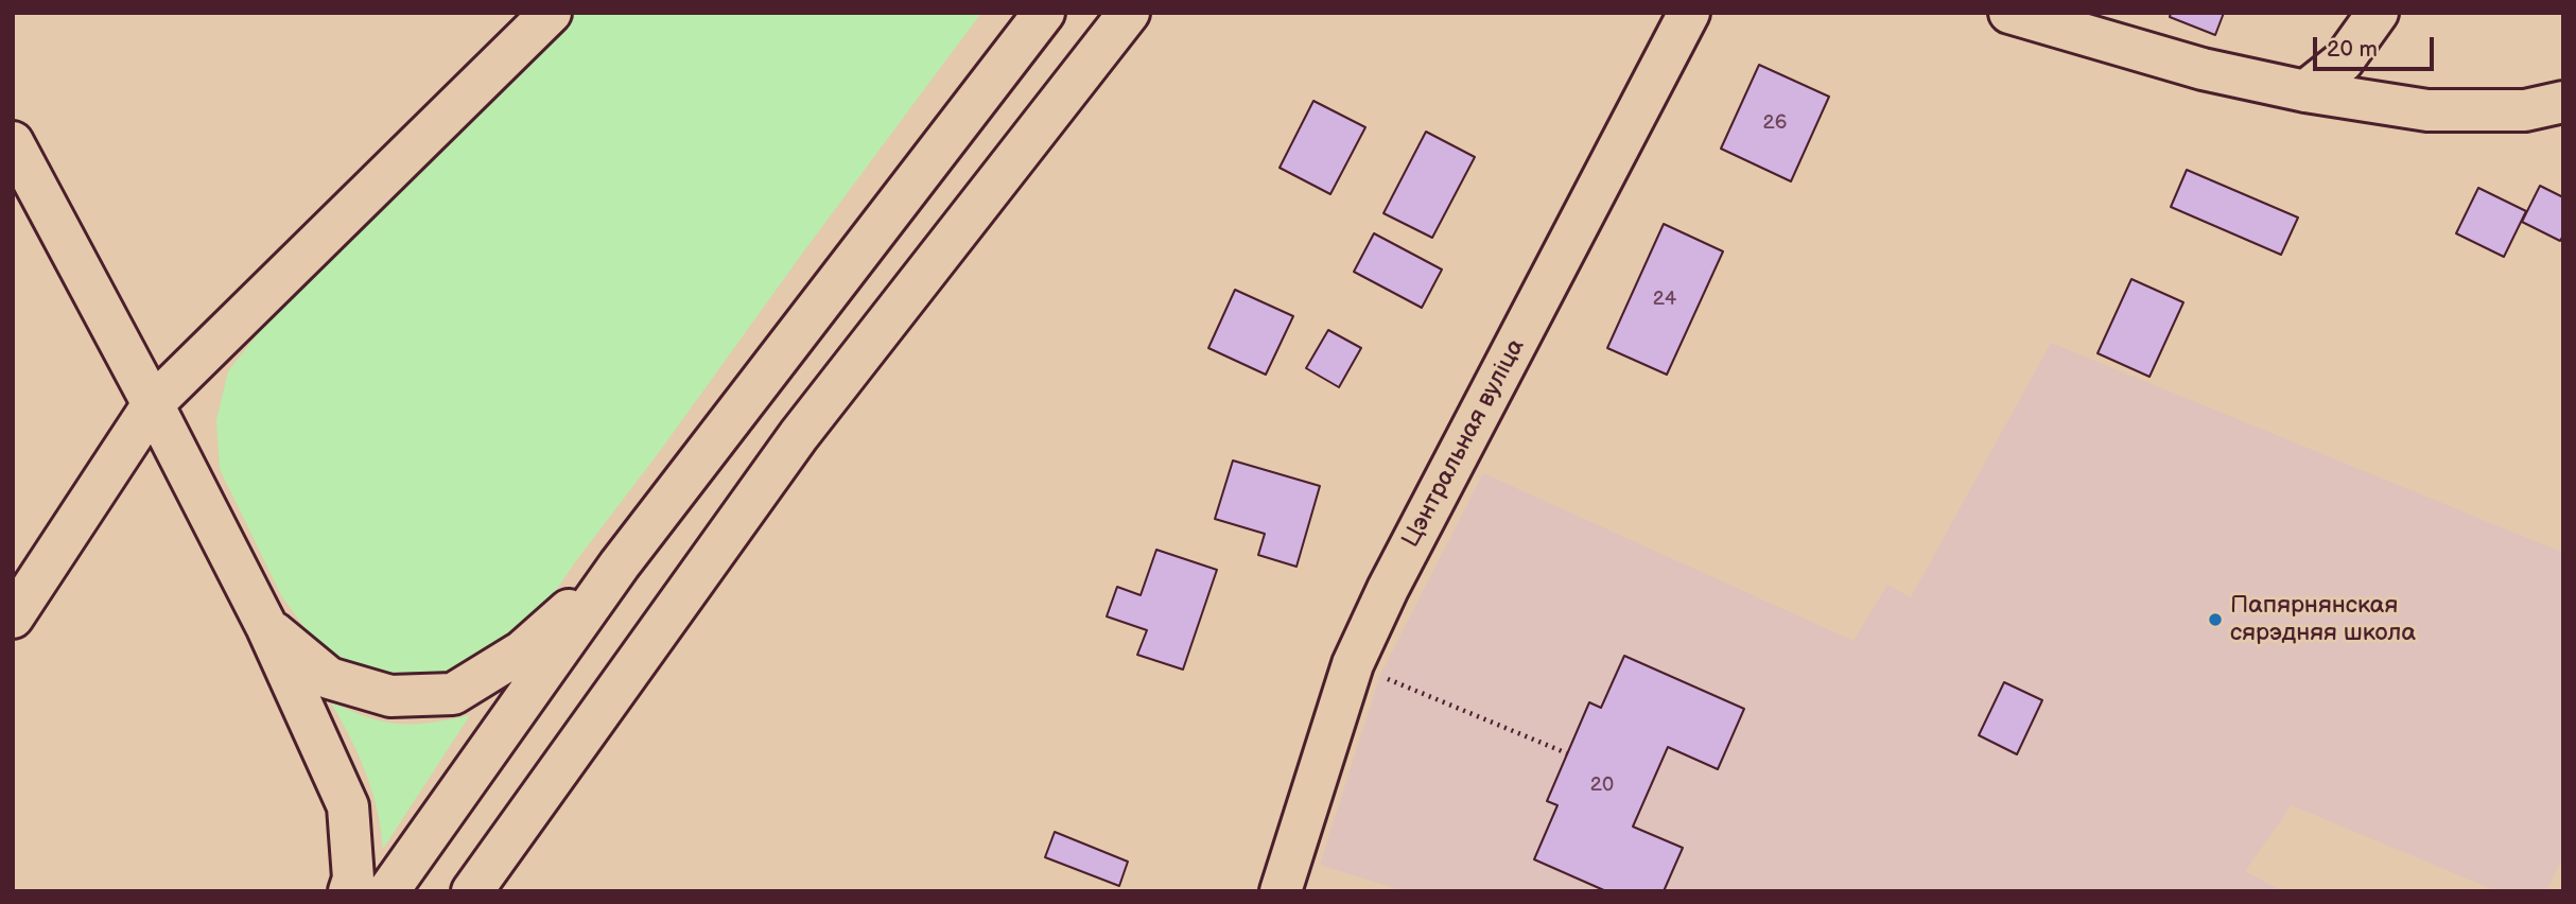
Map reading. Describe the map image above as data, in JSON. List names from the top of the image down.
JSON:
{
  "streets": {
    "main road": ["Цэнтральная вуліца"]
  },
  "places": ["Папярнянская сярэдняя школа"],
  "house_numbers": ["26", "24", "20"],
  "scale_bar": "20 m"
}
